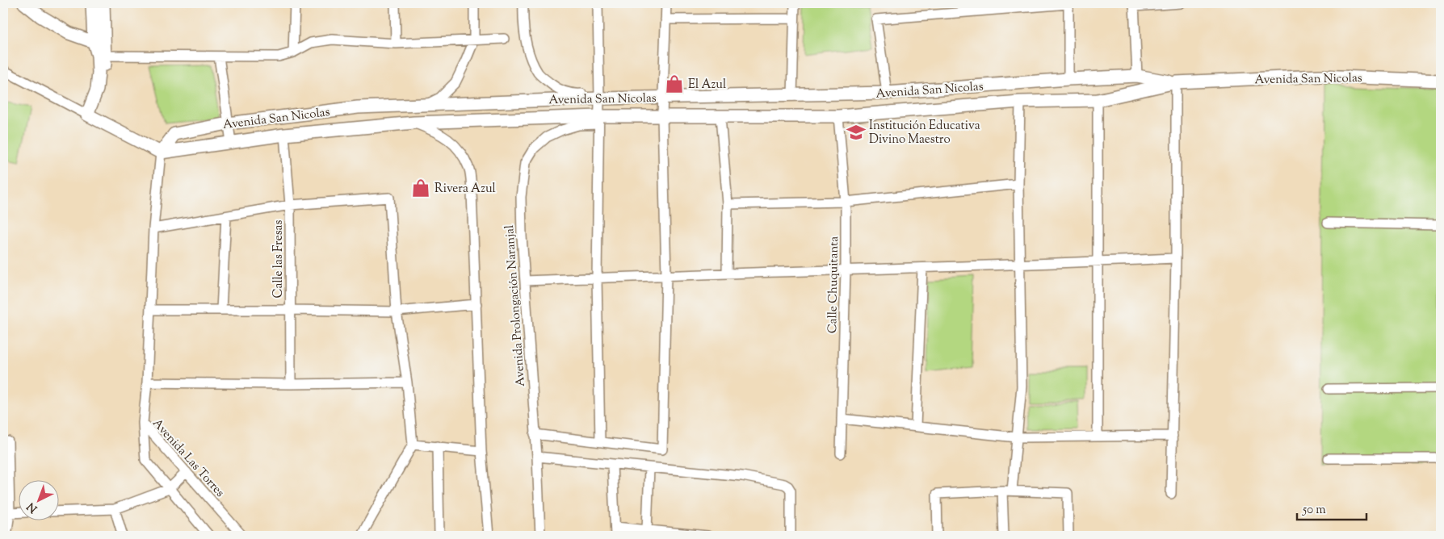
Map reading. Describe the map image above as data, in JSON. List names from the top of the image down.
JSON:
{
  "streets": {
    "street": [
      "Avenida San Nicolas",
      "Calle las Fresas",
      "Calle Chuquitanta",
      "Avenida Prolongación Naranjal",
      "Avenida Las Torres"
    ]
  },
  "crossings": [
    ["Avenida San Nicolas", "Calle las Fresas"],
    ["Avenida San Nicolas", "Calle Chuquitanta"],
    ["Avenida San Nicolas", "Avenida Prolongación Naranjal"]
  ],
  "places": {
    "shop": ["El Azul", "Rivera Azul"],
    "school or university": ["Institución Educativa Divino Maestro"]
  },
  "scale_bar": "50 m",
  "north": "bottom left"
}
